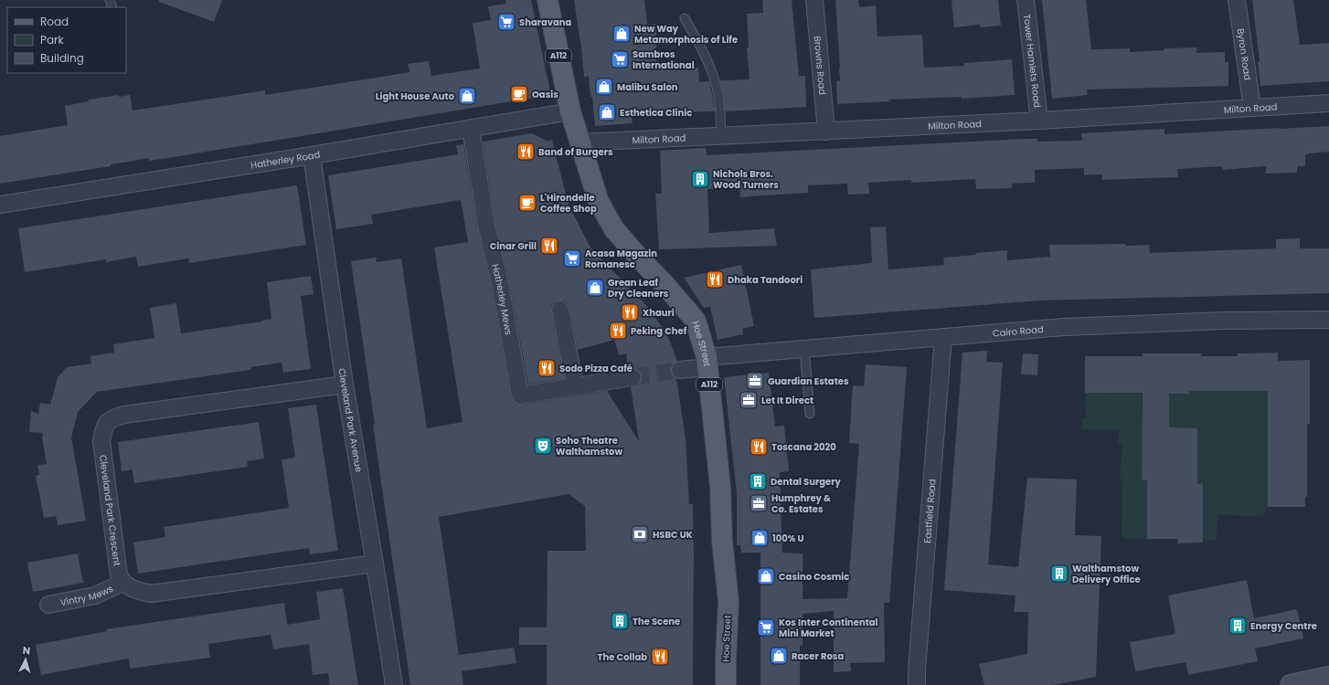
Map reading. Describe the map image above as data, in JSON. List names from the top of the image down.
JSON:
{
  "streets": {
    "main road": ["A112", "Hoe Street"],
    "street": [
      "Byron Road",
      "Tower Hamlets Road",
      "Browns Road",
      "Milton Road",
      "Hatherley Road",
      "Hatherley Mews",
      "Cairo Road",
      "Cleveland Park Avenue",
      "Cleveland Park Crescent",
      "Eastfield Road",
      "Vintry Mews"
    ]
  },
  "crossings": [
    ["Byron Road", "Milton Road"],
    ["Tower Hamlets Road", "Milton Road"],
    ["Browns Road", "Milton Road"],
    ["Milton Road", "Hoe Street"],
    ["Hatherley Road", "Hatherley Mews"],
    ["Hatherley Road", "Hoe Street"],
    ["Hatherley Road", "Cleveland Park Avenue"],
    ["Cairo Road", "Hoe Street"],
    ["Cairo Road", "Eastfield Road"],
    ["Cleveland Park Avenue", "Cleveland Park Crescent"],
    ["Cleveland Park Crescent", "Vintry Mews"]
  ],
  "places": {
    "supermarket": [
      "Sharavana",
      "Sambros International",
      "Acasa Magazin Romanesc",
      "Kos Inter Continental Mini Market"
    ],
    "shop": [
      "New Way Metamorphosis of Life",
      "Malibu Salon",
      "Light House Auto",
      "Esthetica Clinic",
      "Grean Leaf Dry Cleaners",
      "100% U",
      "Casino Cosmic",
      "Racer Rosa"
    ],
    "cafe": ["Oasis", "L'Hirondelle Coffee Shop"],
    "restaurant": [
      "Band of Burgers",
      "Cinar Grill",
      "Dhaka Tandoori",
      "Xhauri",
      "Peking Chef",
      "Sodo Pizza Café",
      "Toscana 2020",
      "The Collab"
    ],
    "building": [
      "Nichols Bros. Wood Turners",
      "Dental Surgery",
      "Walthamstow Delivery Office",
      "The Scene",
      "Energy Centre"
    ],
    "office": ["Guardian Estates", "Let It Direct", "Humphrey & Co. Estates"],
    "theatre": ["Soho Theatre Walthamstow"],
    "bank": ["HSBC UK"]
  },
  "legend": ["Road", "Park", "Building"],
  "north": "top"
}
